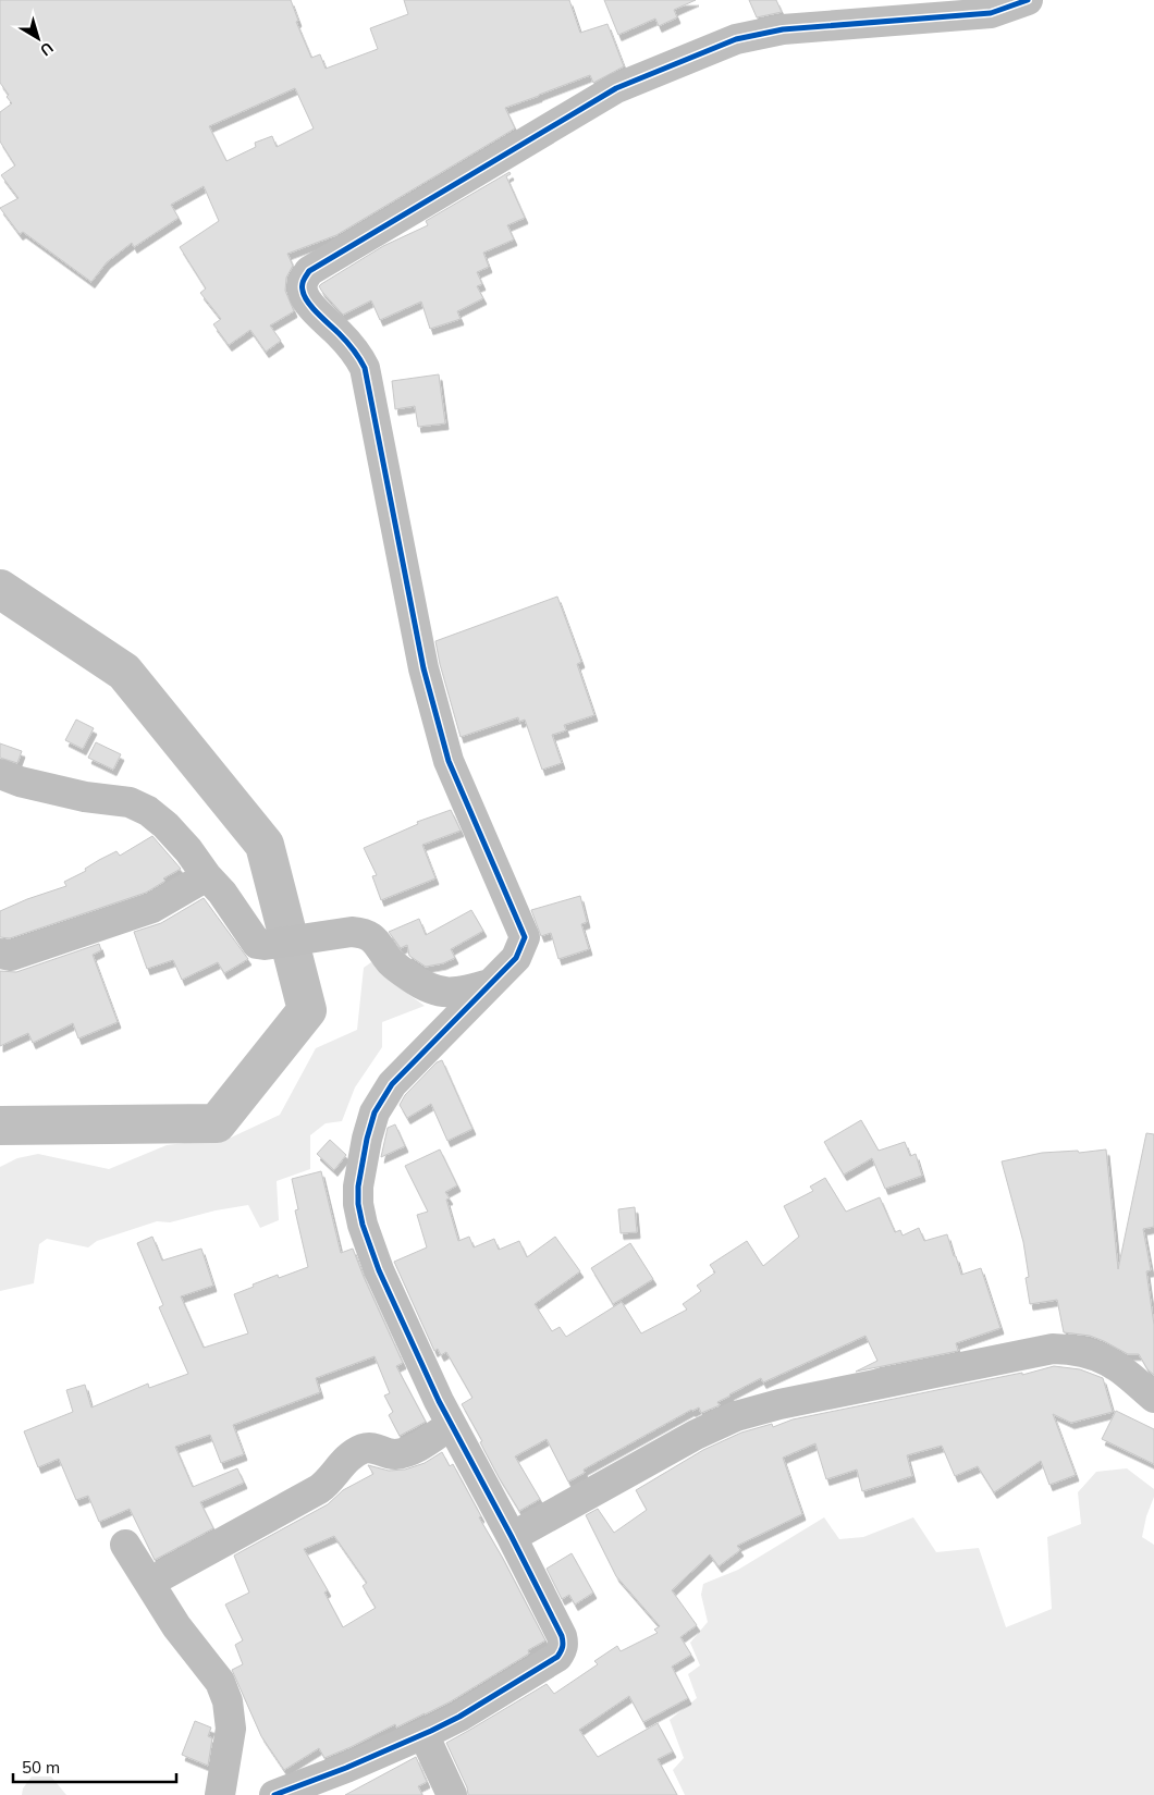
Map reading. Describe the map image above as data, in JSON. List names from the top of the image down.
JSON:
{
  "scale_bar": "50 m",
  "north": "bottom right"
}
